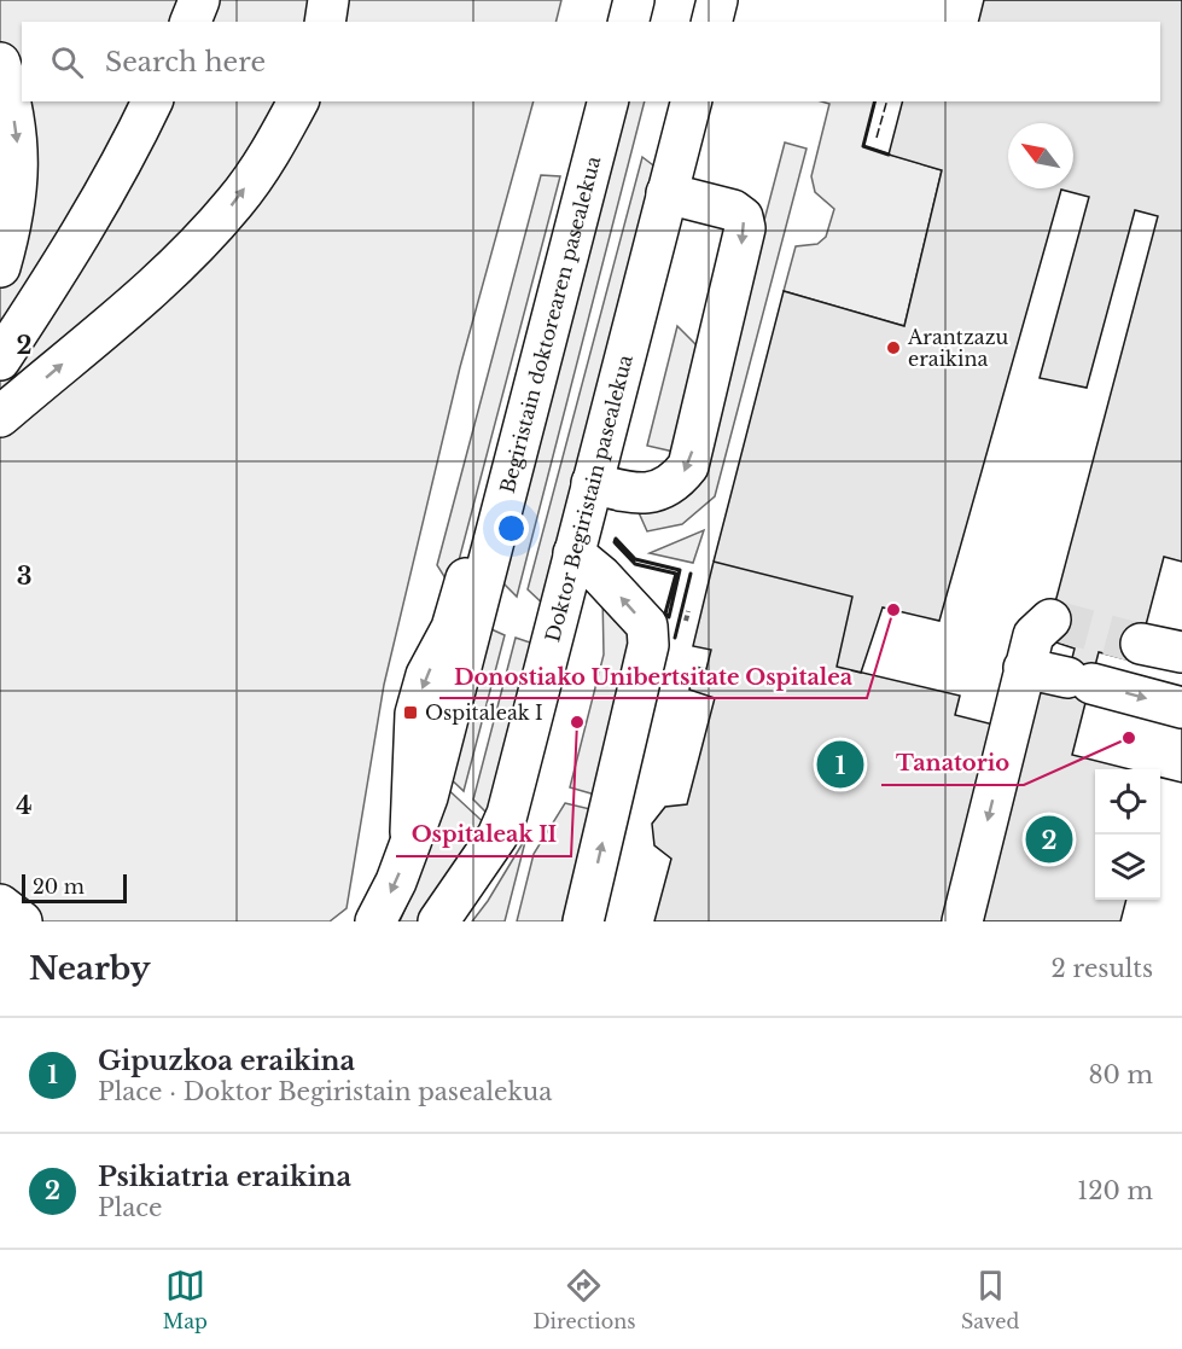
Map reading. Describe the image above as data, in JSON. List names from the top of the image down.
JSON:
{
  "streets": {
    "main road": ["Begiristain doktorearen pasealekua", "Doktor Begiristain pasealekua"]
  },
  "places": {
    "other": [
      "Arantzazu eraikina",
      "Donostiako Unibertsitate Ospitalea",
      "Ospitaleak II",
      "Tanatorio"
    ],
    "transit": ["Ospitaleak I"]
  },
  "scale_bar": "20 m",
  "north": "top left",
  "page": {
    "search": "Search here",
    "pins": ["1", "2"],
    "scale": "20 m",
    "heading": ["Nearby", "2 results"],
    "list": [
      {
        "mark": "1",
        "name": "Gipuzkoa eraikina",
        "note": "Place · Doktor Begiristain pasealekua",
        "value": "80 m"
      },
      {
        "mark": "2",
        "name": "Psikiatria eraikina",
        "note": "Place",
        "value": "120 m"
      }
    ],
    "nav": ["Map", "Directions", "Saved"]
  },
  "grid": {
    "rows": ["2", "3", "4"]
  }
}
